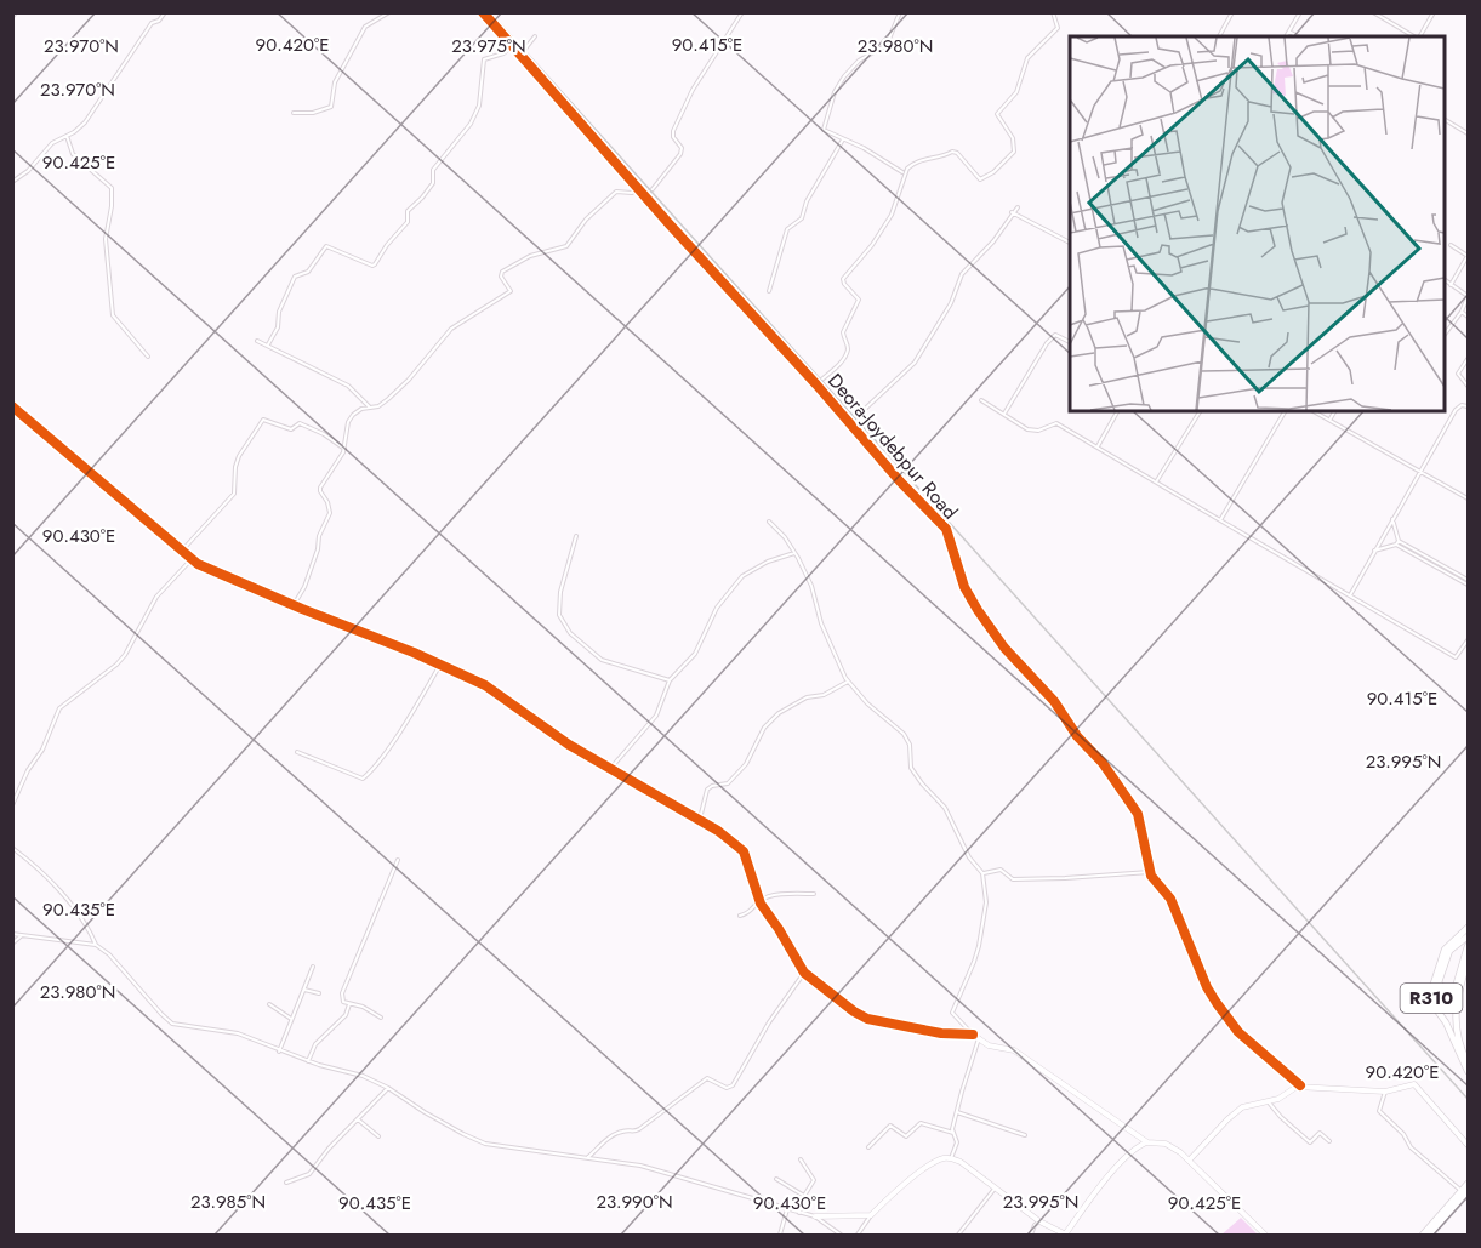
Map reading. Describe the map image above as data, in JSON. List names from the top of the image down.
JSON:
{
  "streets": {
    "main road": ["R310"],
    "street": ["Deora-Joydebpur Road"]
  },
  "coordinates": [
    "90.420°E",
    "90.415°E",
    "23.975°N",
    "23.980°N",
    "23.970°N",
    "90.425°E",
    "90.430°E",
    "23.995°N",
    "90.435°E",
    "23.985°N",
    "23.990°N"
  ]
}
